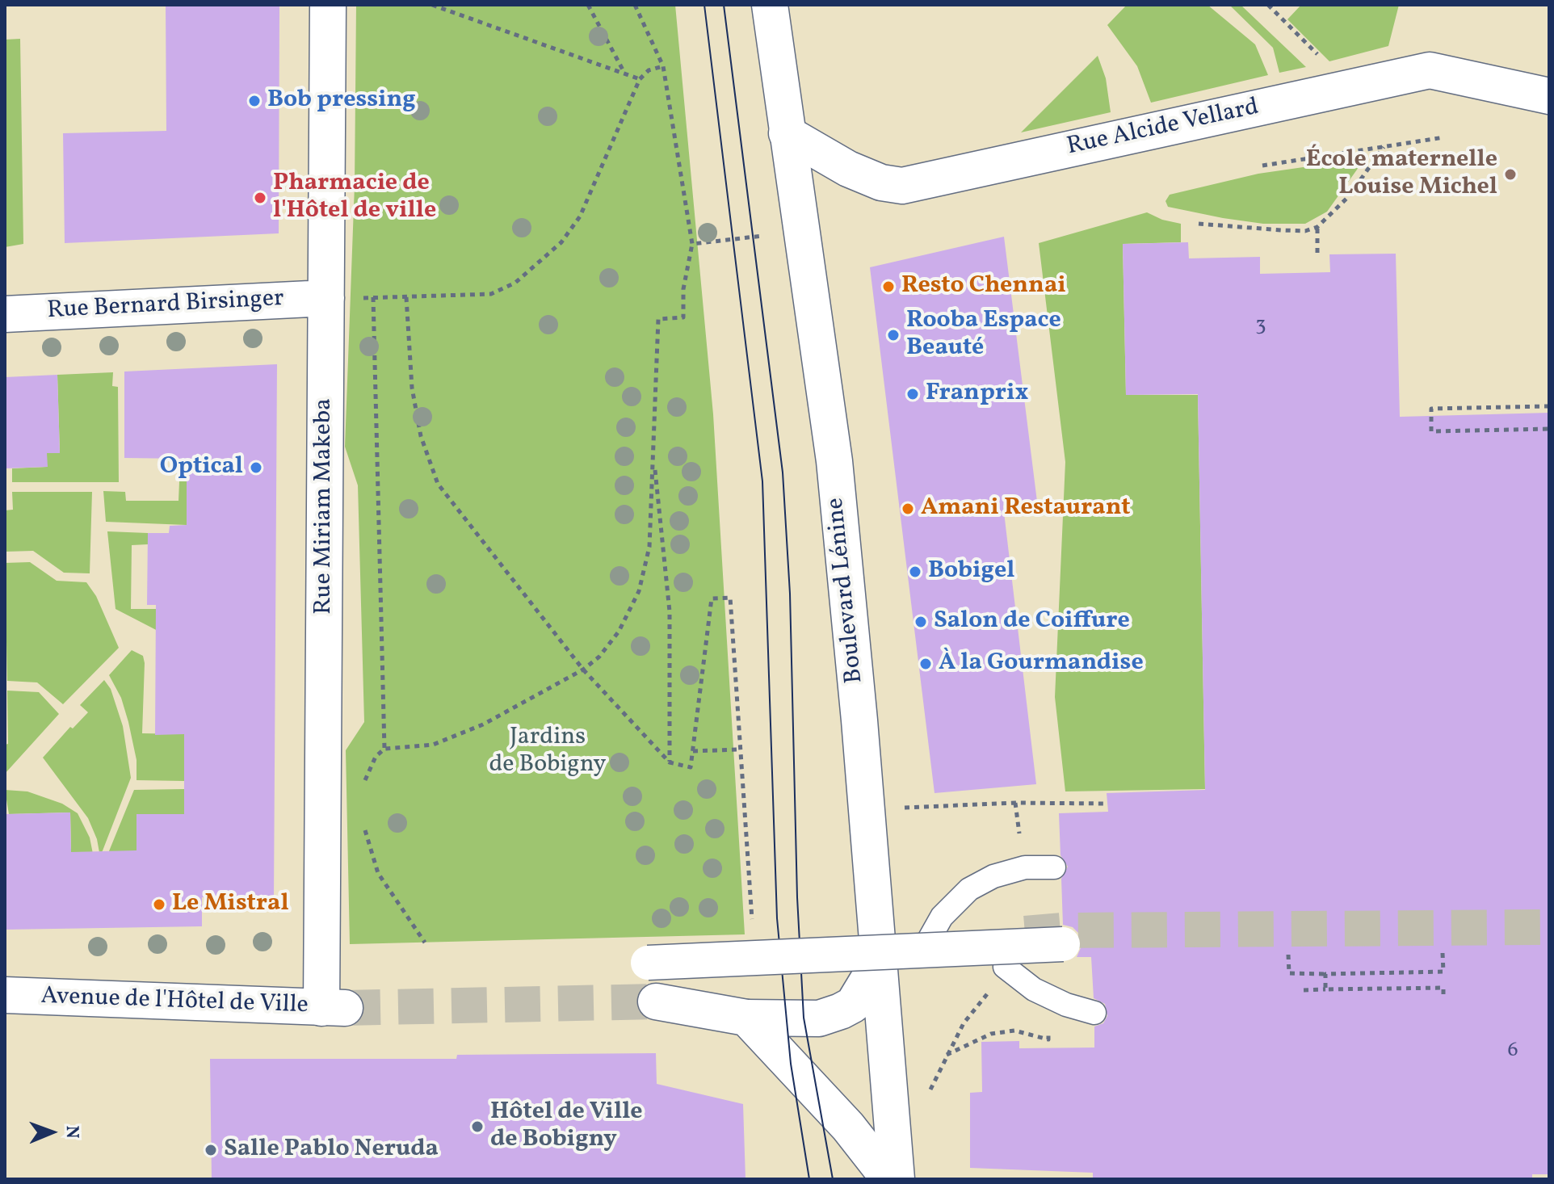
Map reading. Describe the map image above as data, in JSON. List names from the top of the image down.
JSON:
{
  "streets": {
    "street": [
      "Rue Alcide Vellard",
      "Rue Bernard Birsinger",
      "Rue Miriam Makeba",
      "Boulevard Lénine",
      "Avenue de l'Hôtel de Ville"
    ]
  },
  "crossings": [
    ["Rue Alcide Vellard", "Boulevard Lénine"],
    ["Rue Bernard Birsinger", "Rue Miriam Makeba"],
    ["Rue Miriam Makeba", "Avenue de l'Hôtel de Ville"]
  ],
  "parks": ["Jardins de Bobigny"],
  "places": [
    "Bob pressing",
    "École maternelle Louise Michel",
    "Pharmacie de l'Hôtel de ville",
    "Resto Chennai",
    "Rooba Espace Beauté",
    "Franprix",
    "Optical",
    "Amani Restaurant",
    "Bobigel",
    "Salon de Coiffure",
    "À la Gourmandise",
    "Le Mistral",
    "Hôtel de Ville de Bobigny",
    "Salle Pablo Neruda"
  ],
  "house_numbers": ["3", "6"],
  "north": "right"
}
